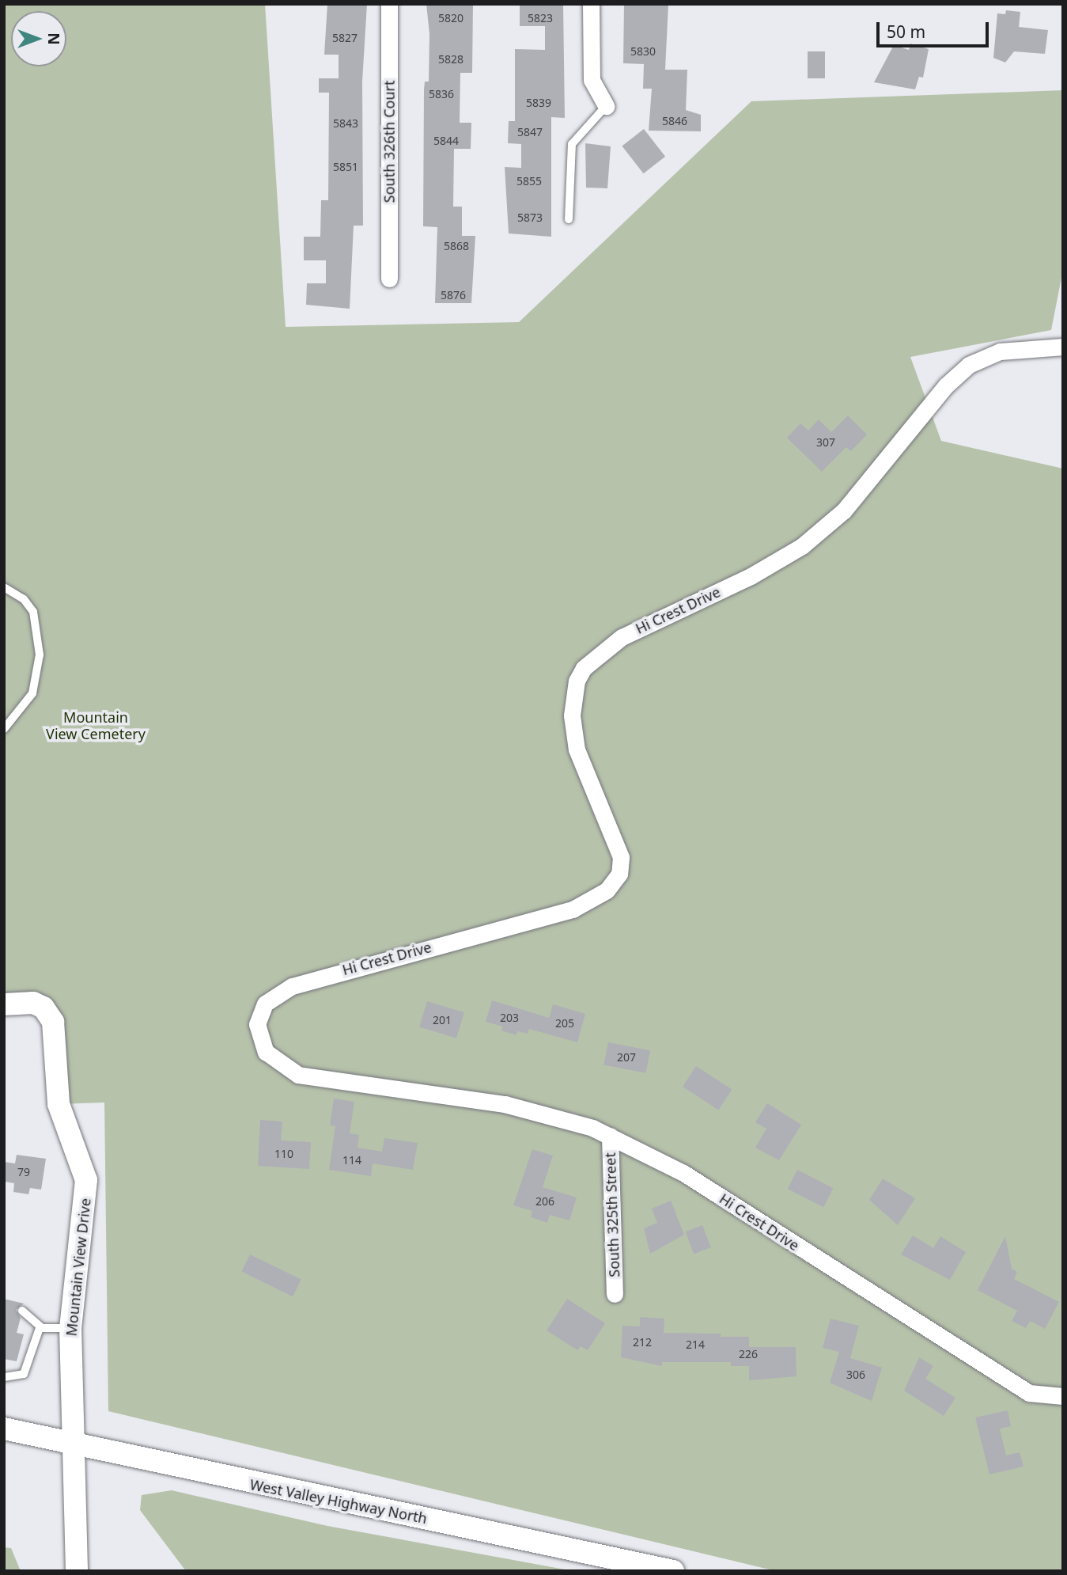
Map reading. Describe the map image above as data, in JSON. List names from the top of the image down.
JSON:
{
  "streets": {
    "main road": ["Mountain View Drive", "West Valley Highway North"],
    "street": ["South 326th Court", "Hi Crest Drive", "South 325th Street"]
  },
  "crossings": [
    ["Hi Crest Drive", "South 325th Street"],
    ["Mountain View Drive", "West Valley Highway North"]
  ],
  "parks": ["Mountain View Cemetery"],
  "house_numbers": [
    "5820",
    "5823",
    "5827",
    "5830",
    "5828",
    "5836",
    "5839",
    "5846",
    "5843",
    "5847",
    "5844",
    "5851",
    "5855",
    "5873",
    "5868",
    "5876",
    "307",
    "203",
    "201",
    "205",
    "207",
    "110",
    "114",
    "79",
    "206",
    "212",
    "214",
    "226",
    "306"
  ],
  "scale_bar": "50 m",
  "north": "right"
}
